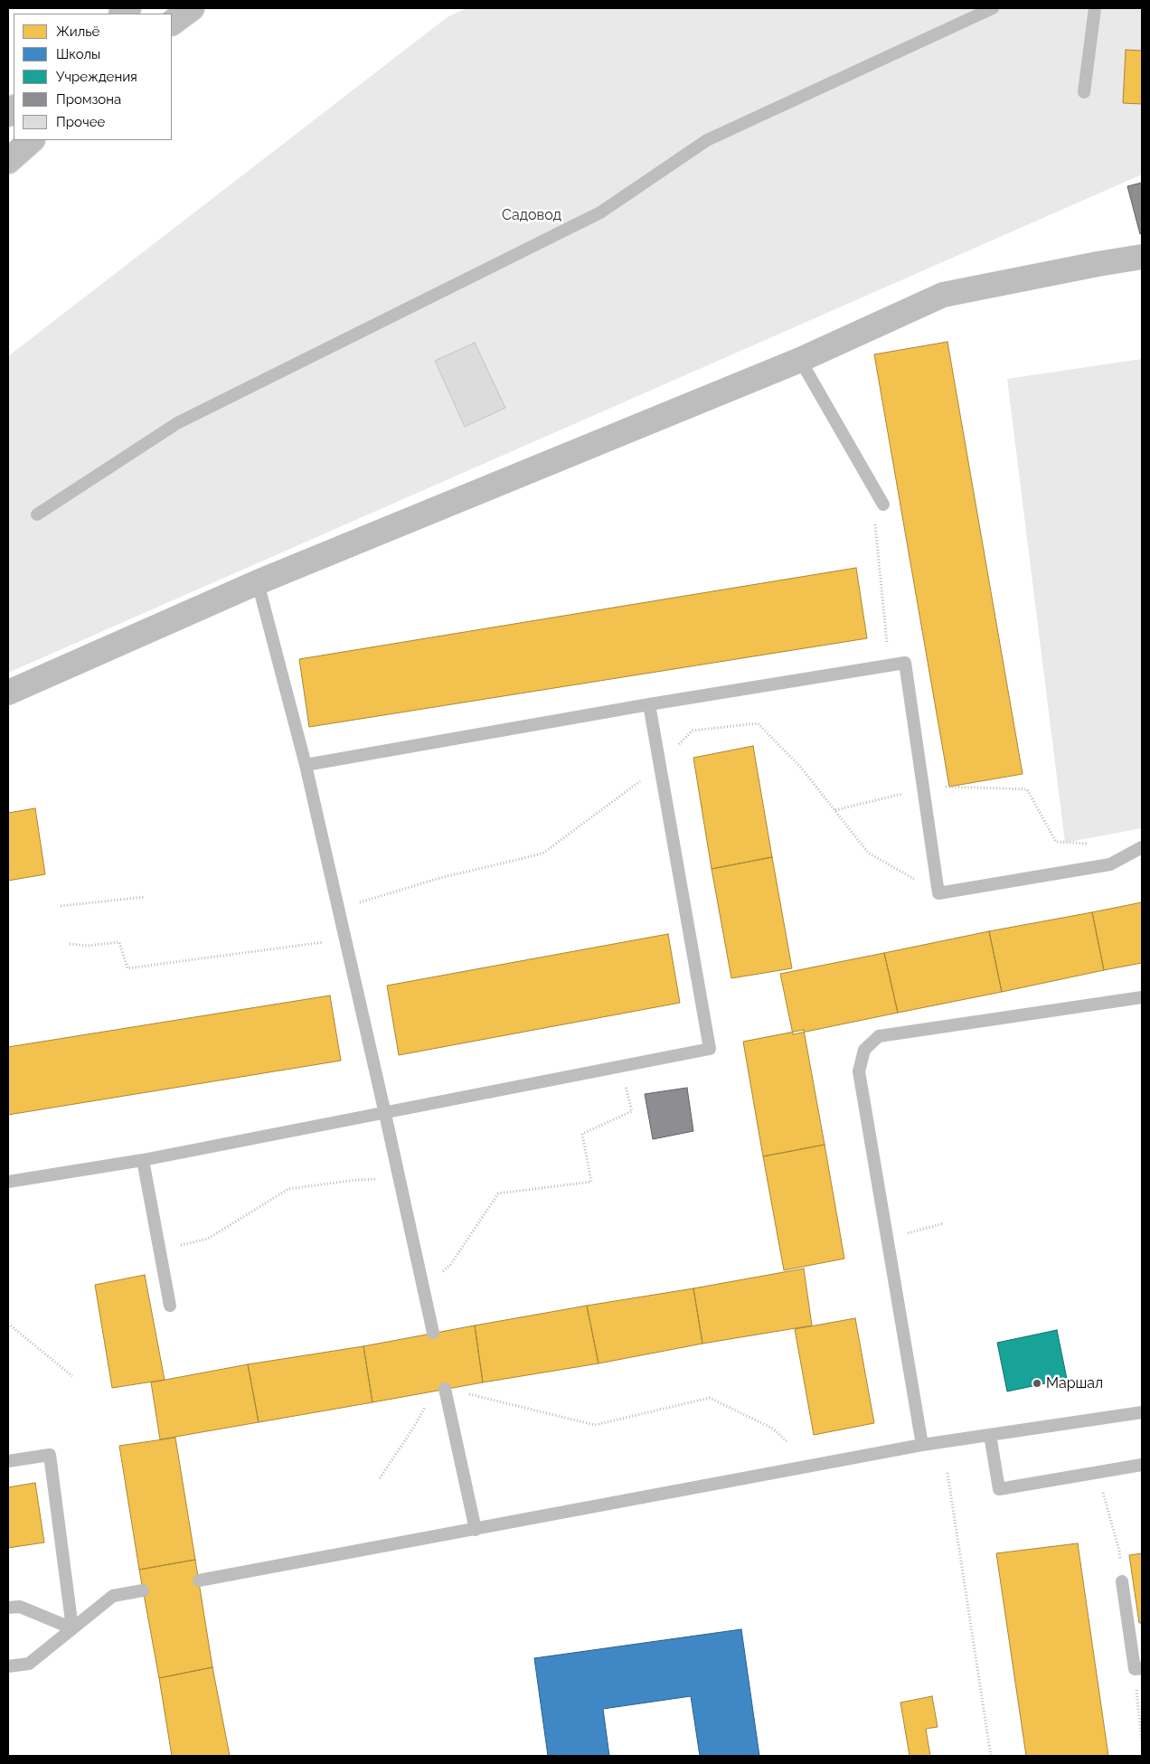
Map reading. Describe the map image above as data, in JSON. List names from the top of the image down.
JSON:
{
  "parks": ["Садовод"],
  "places": ["Маршал"],
  "legend": [
    "Жильё",
    "Школы",
    "Учреждения",
    "Промзона",
    "Прочее"
  ]
}
